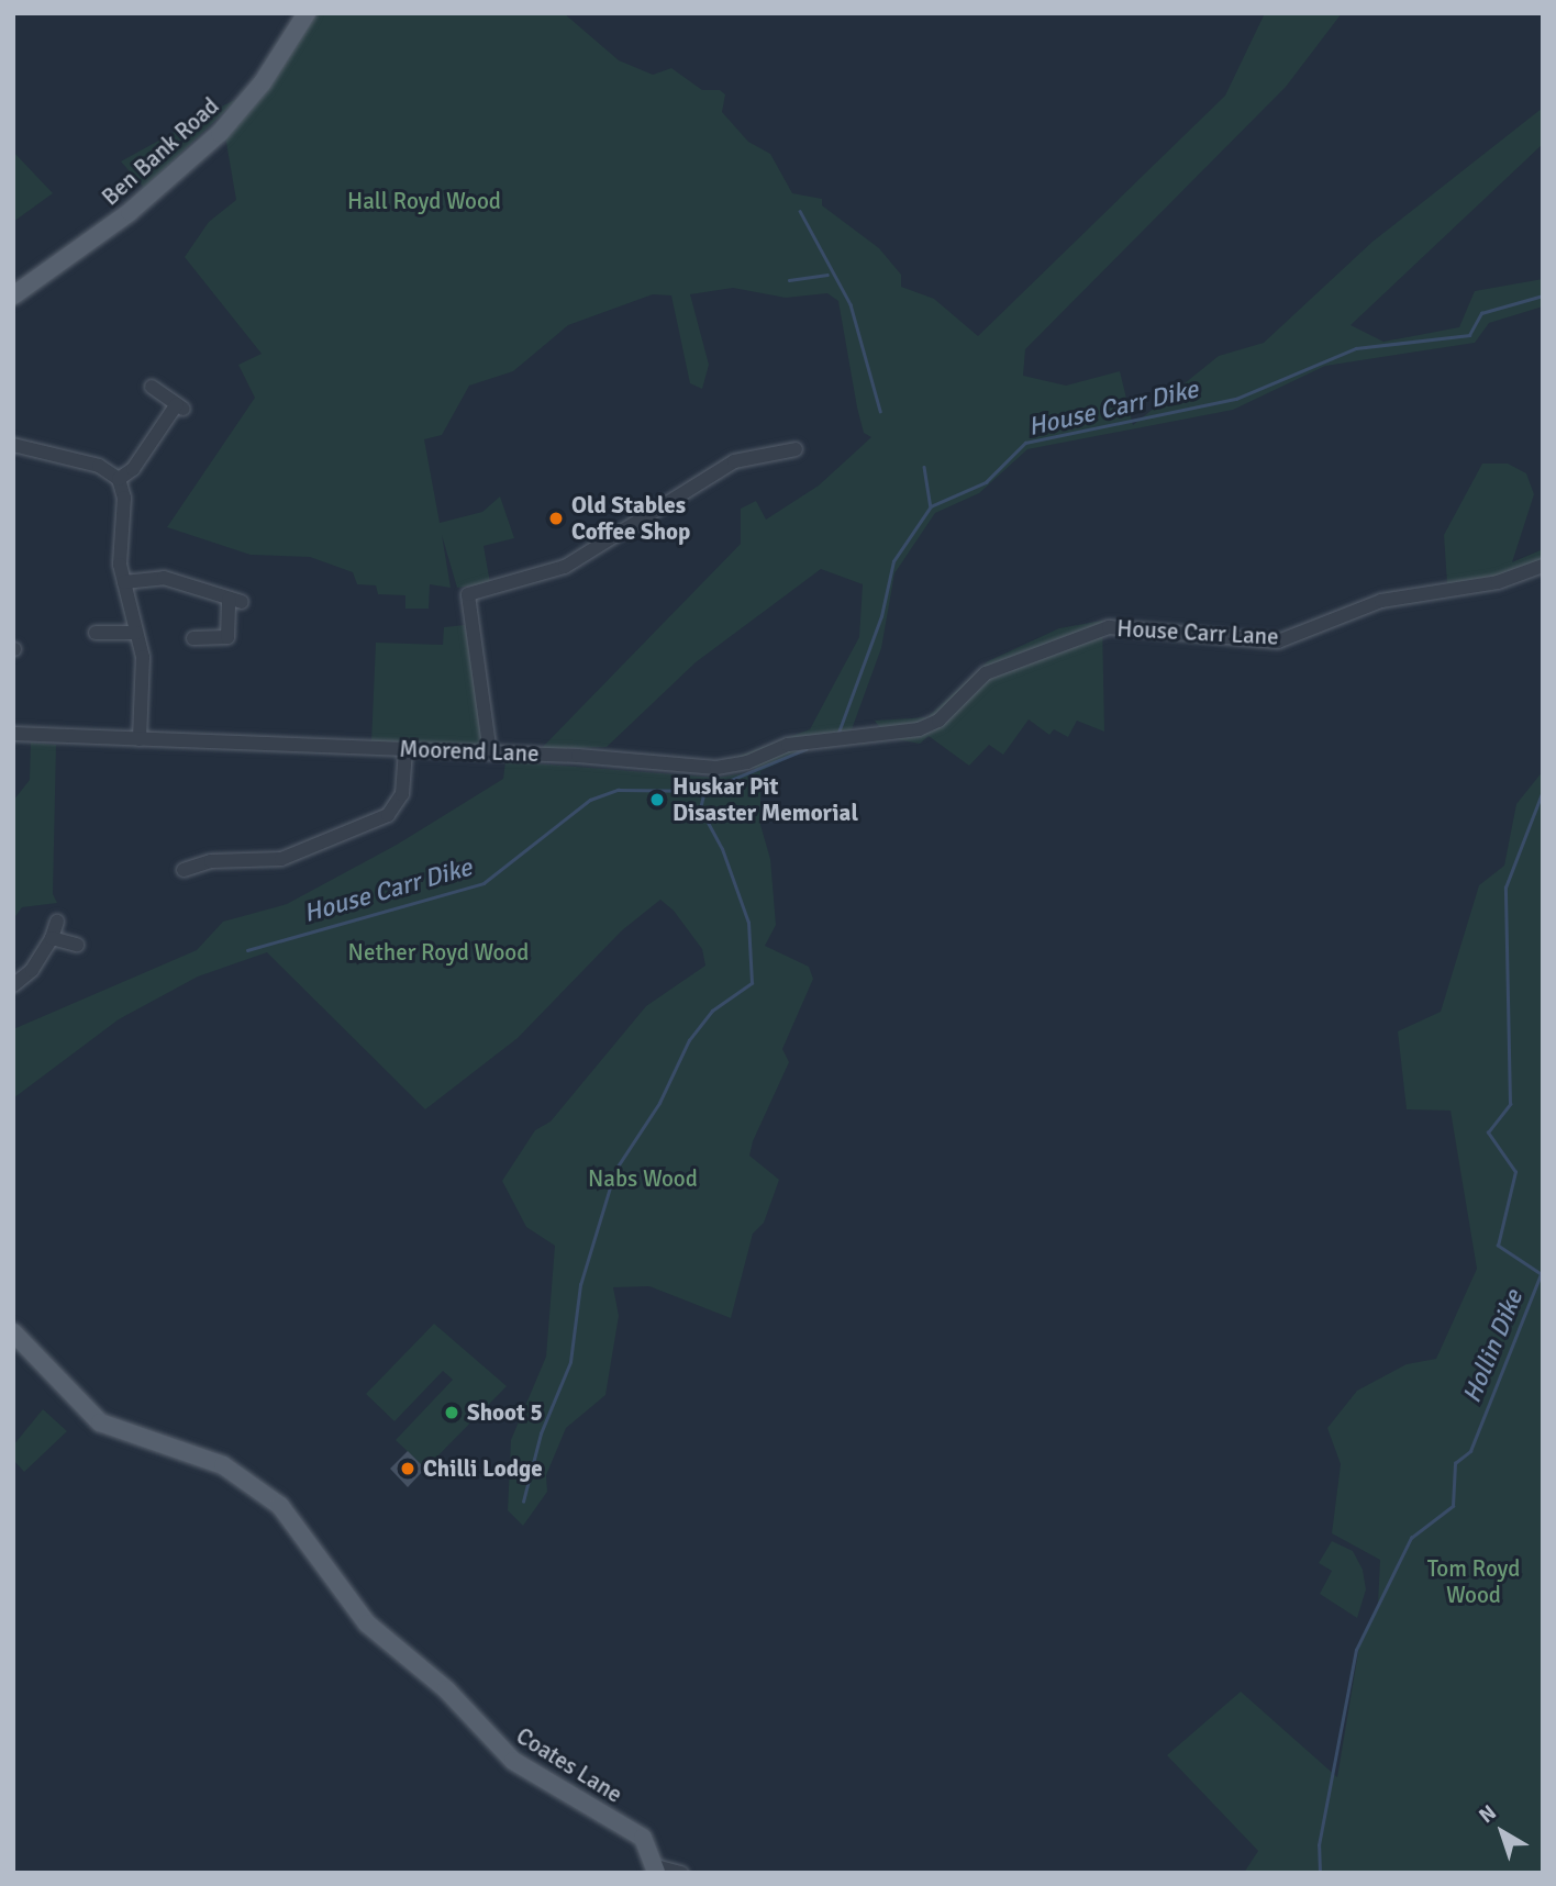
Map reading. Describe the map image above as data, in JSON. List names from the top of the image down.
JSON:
{
  "streets": {
    "main road": ["Ben Bank Road", "Coates Lane"],
    "street": ["House Carr Lane", "Moorend Lane"]
  },
  "crossings": [
    ["House Carr Lane", "Moorend Lane"]
  ],
  "water": ["House Carr Dike", "Hollin Dike"],
  "parks": [
    "Hall Royd Wood",
    "Nether Royd Wood",
    "Nabs Wood",
    "Tom Royd Wood"
  ],
  "places": [
    "Old Stables Coffee Shop",
    "Huskar Pit Disaster Memorial",
    "Shoot 5",
    "Chilli Lodge"
  ],
  "north": "top left"
}
